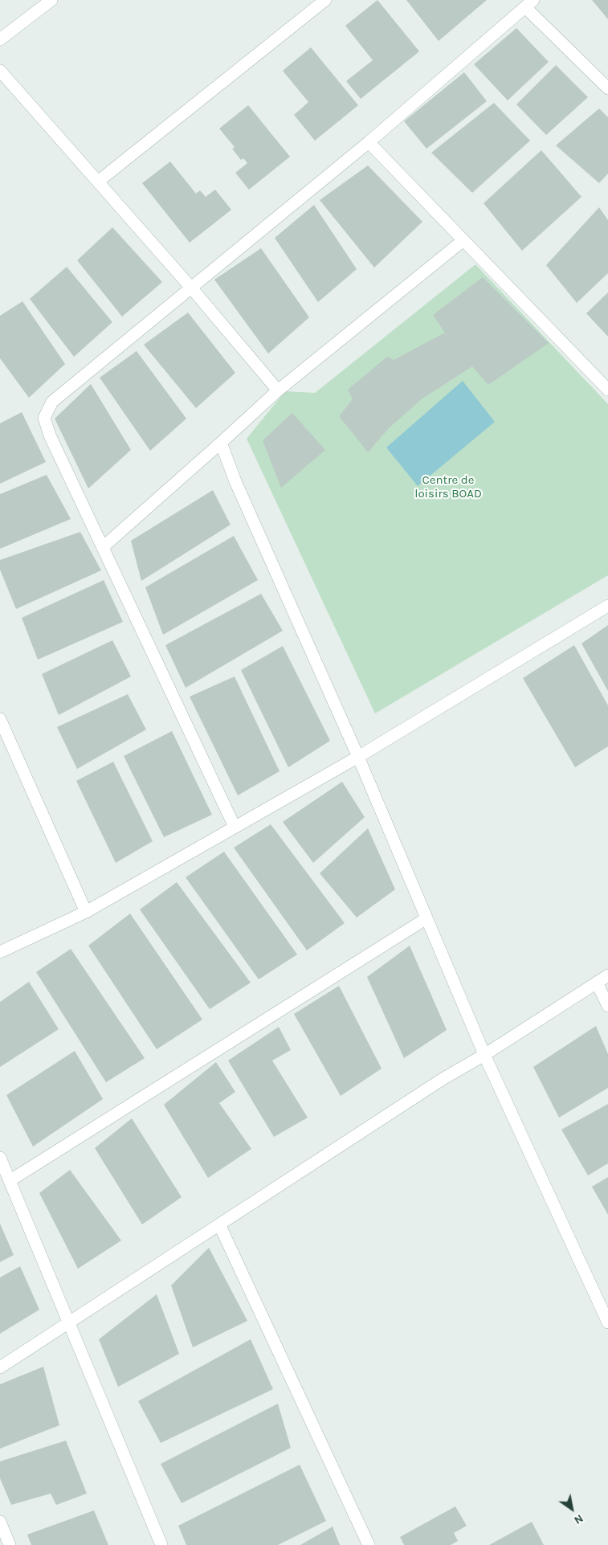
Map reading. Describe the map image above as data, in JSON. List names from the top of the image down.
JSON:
{
  "parks": ["Centre de loisirs BOAD"],
  "north": "bottom right"
}
